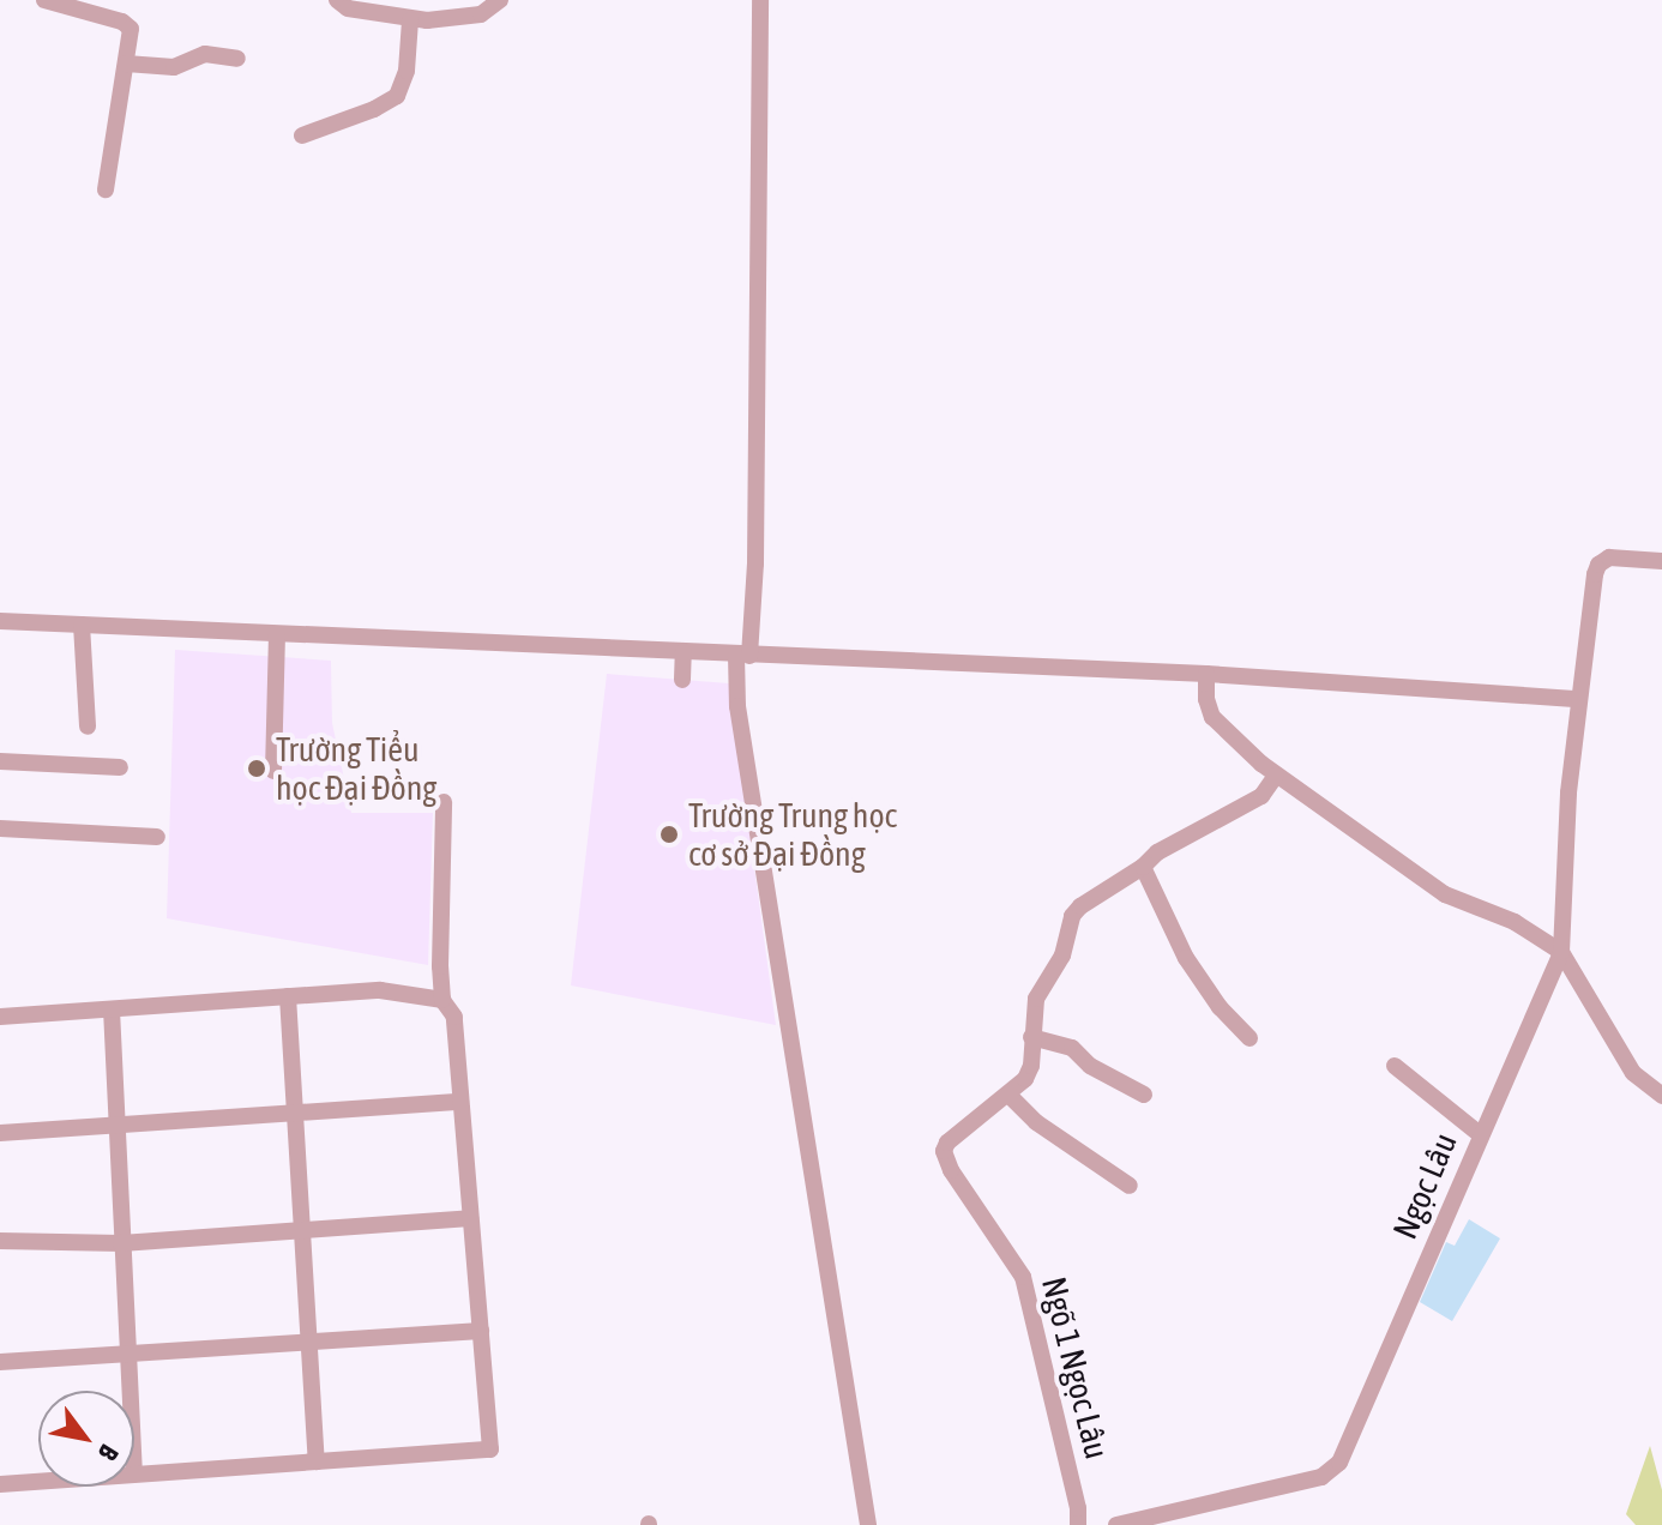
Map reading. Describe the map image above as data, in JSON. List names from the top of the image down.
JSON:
{
  "streets": {
    "street": ["Ngọc Lâu", "Ngõ 1 Ngọc Lâu"]
  },
  "places": ["Trường Tiểu học Đại Đồng", "Trường Trung học cơ sở Đại Đồng"],
  "north": "bottom right"
}
